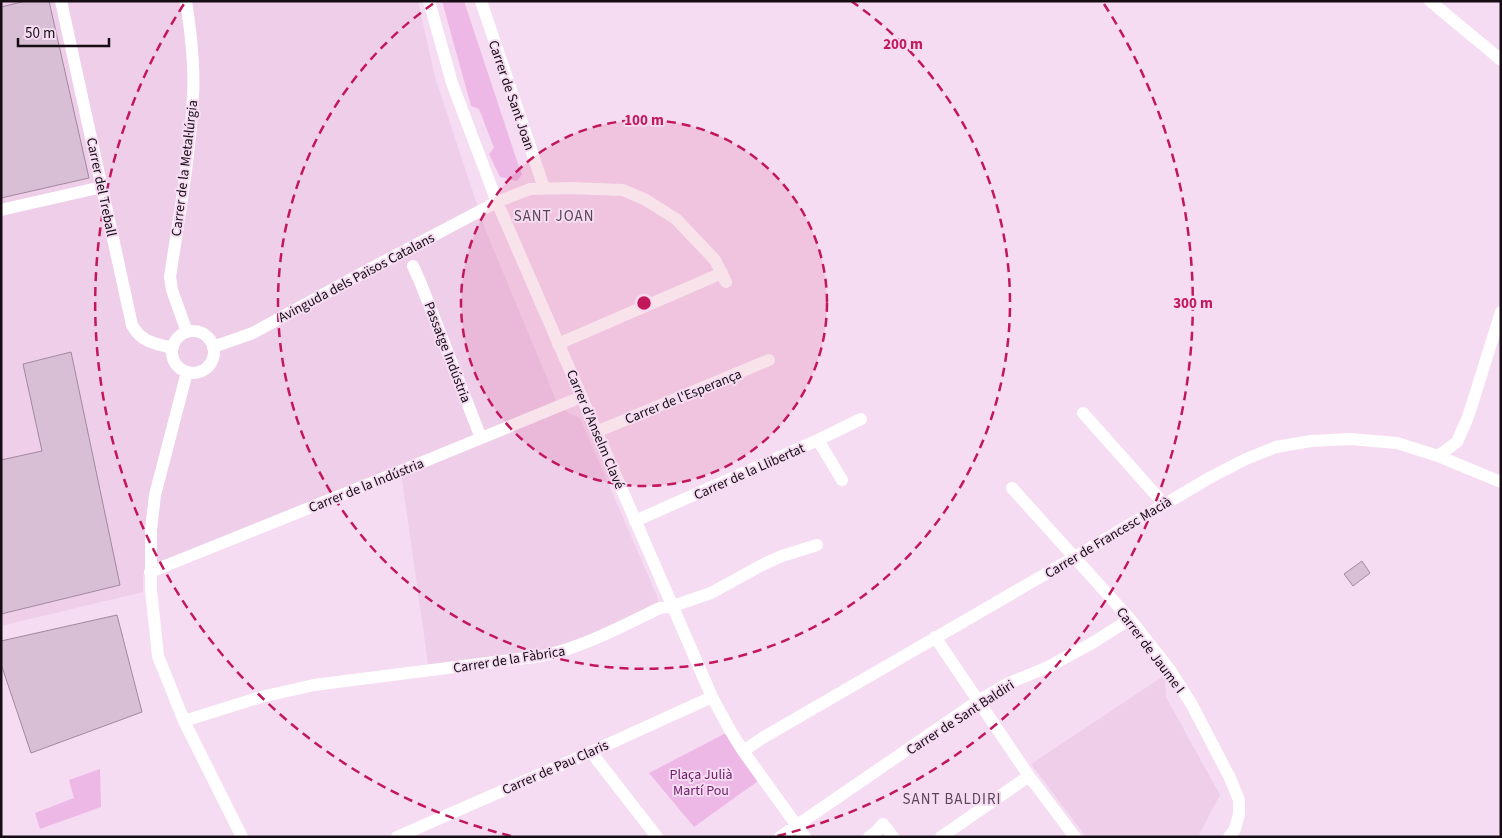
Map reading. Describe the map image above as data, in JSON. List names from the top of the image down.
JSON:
{
  "streets": {
    "street": [
      "Carrer de Sant Joan",
      "Carrer de la Metal·lúrgia",
      "Carrer del Treball",
      "Avinguda dels Països Catalans",
      "Passatge Indústria",
      "Carrer de l'Esperança",
      "Carrer d'Anselm Clavé",
      "Carrer de la Llibertat",
      "Carrer de la Indústria",
      "Carrer de Francesc Macià",
      "Carrer de Jaume I",
      "Carrer de la Fàbrica",
      "Carrer de Sant Baldiri",
      "Carrer de Pau Claris"
    ]
  },
  "crossings": [
    ["Carrer de Sant Joan", "Avinguda dels Països Catalans"],
    ["Carrer de la Metal·lúrgia", "Carrer del Treball"],
    ["Carrer de la Metal·lúrgia", "Avinguda dels Països Catalans"],
    ["Carrer del Treball", "Avinguda dels Països Catalans"],
    ["Avinguda dels Països Catalans", "Carrer d'Anselm Clavé"],
    ["Passatge Indústria", "Carrer de la Indústria"],
    ["Carrer de l'Esperança", "Carrer d'Anselm Clavé"],
    ["Carrer d'Anselm Clavé", "Carrer de la Llibertat"],
    ["Carrer d'Anselm Clavé", "Carrer de la Indústria"],
    ["Carrer d'Anselm Clavé", "Carrer de Francesc Macià"],
    ["Carrer d'Anselm Clavé", "Carrer de la Fàbrica"],
    ["Carrer d'Anselm Clavé", "Carrer de Sant Baldiri"],
    ["Carrer d'Anselm Clavé", "Carrer de Pau Claris"],
    ["Carrer de Francesc Macià", "Carrer de Jaume I"],
    ["Carrer de Jaume I", "Carrer de Sant Baldiri"]
  ],
  "districts": ["SANT JOAN", "SANT BALDIRI"],
  "parks": ["Plaça Julià Martí Pou"],
  "scale_bar": "50 m",
  "rings": ["200 m", "100 m", "300 m"]
}
